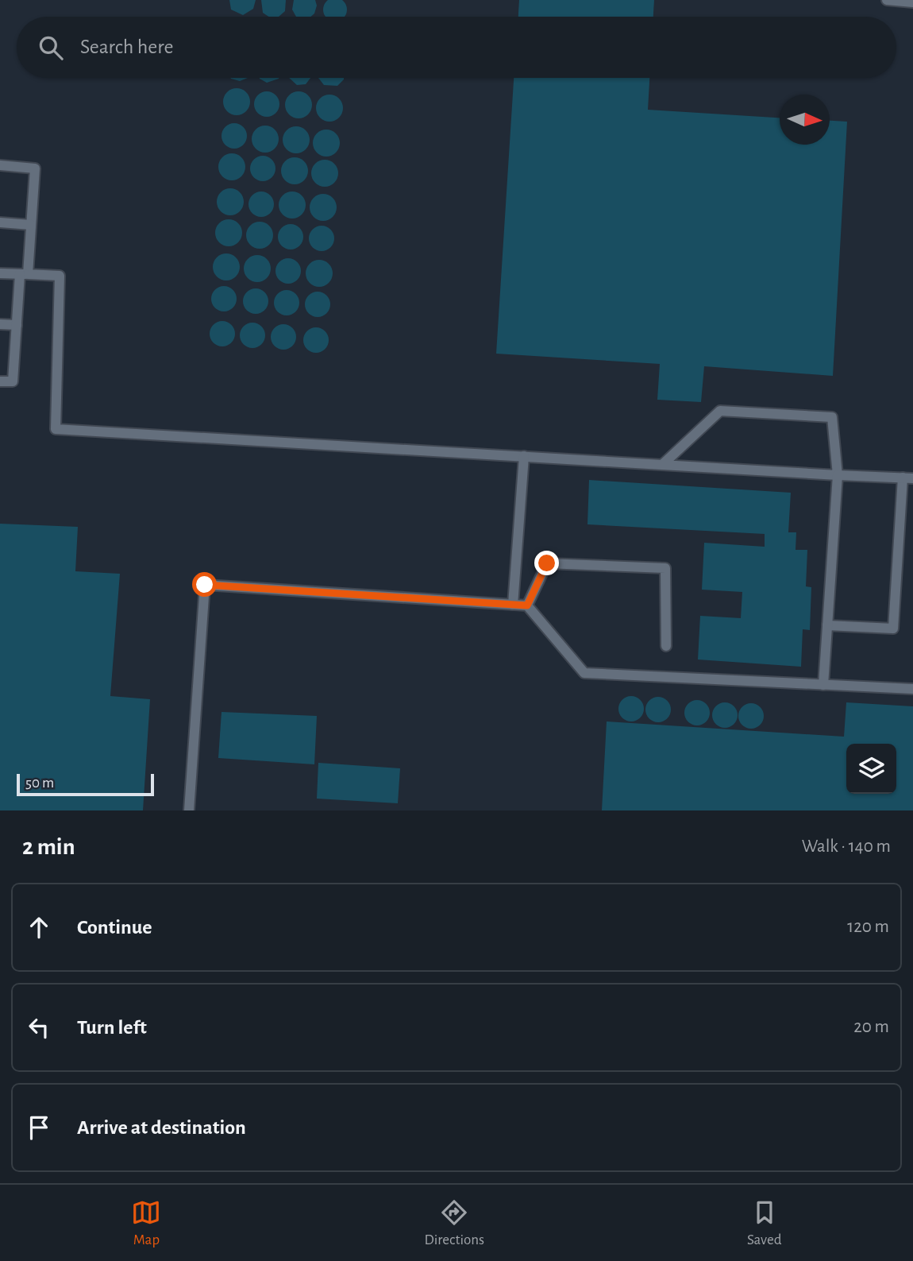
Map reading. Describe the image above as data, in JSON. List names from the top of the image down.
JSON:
{
  "scale_bar": "50 m",
  "north": "right",
  "page": {
    "search": "Search here",
    "scale": "50 m",
    "heading": ["2 min", "Walk · 140 m"],
    "list": [
      ["Continue", "120 m"],
      ["Turn left", "20 m"],
      "Arrive at destination"
    ],
    "nav": ["Map", "Directions", "Saved"]
  }
}
